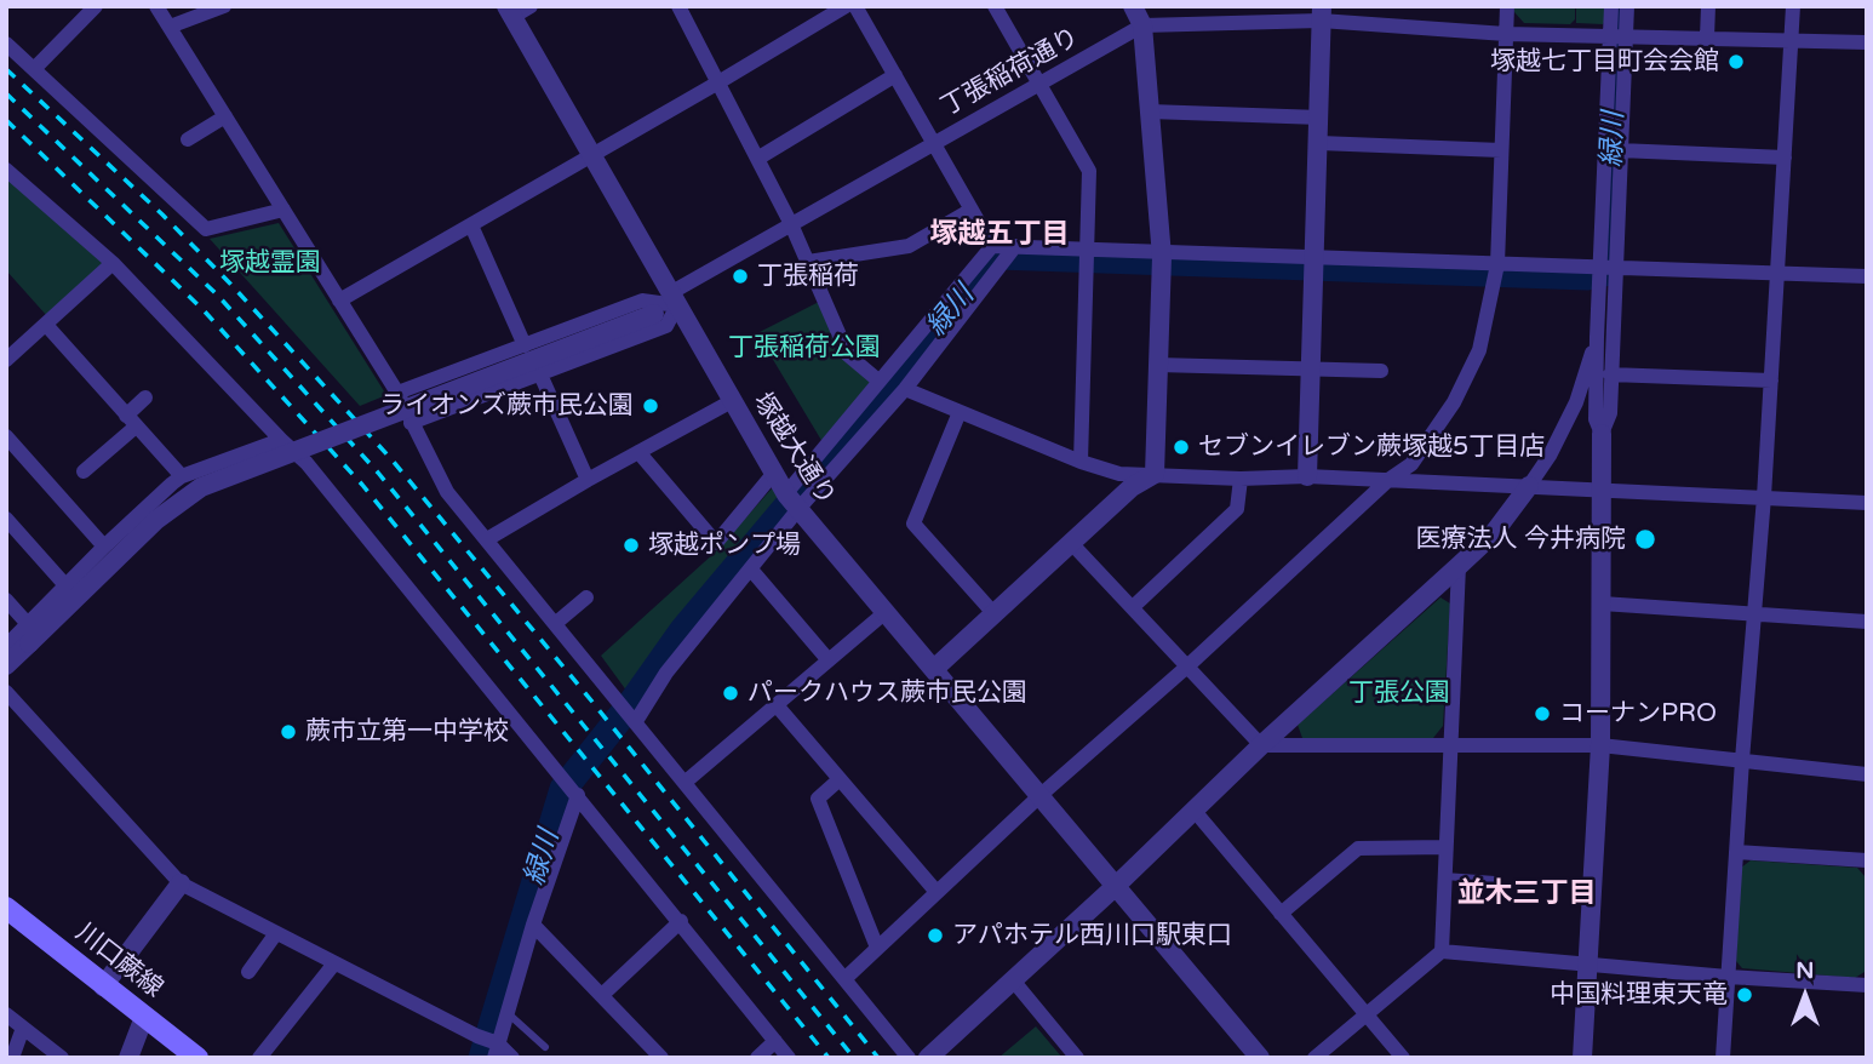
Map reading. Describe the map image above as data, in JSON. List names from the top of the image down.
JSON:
{
  "streets": {
    "main road": ["川口蕨線"],
    "street": ["丁張稲荷通り", "塚越大通り"]
  },
  "crossings": [
    ["丁張稲荷通り", "塚越大通り"]
  ],
  "districts": ["塚越五丁目", "並木三丁目"],
  "water": ["緑川"],
  "parks": ["塚越霊園", "丁張稲荷公園", "丁張公園"],
  "places": [
    "塚越七丁目町会会館",
    "丁張稲荷",
    "ライオンズ蕨市民公園",
    "セブンイレブン蕨塚越5丁目店",
    "医療法人 今井病院",
    "塚越ポンプ場",
    "パークハウス蕨市民公園",
    "コーナンPRO",
    "蕨市立第一中学校",
    "アパホテル西川口駅東口",
    "中国料理東天竜"
  ],
  "north": "top"
}
